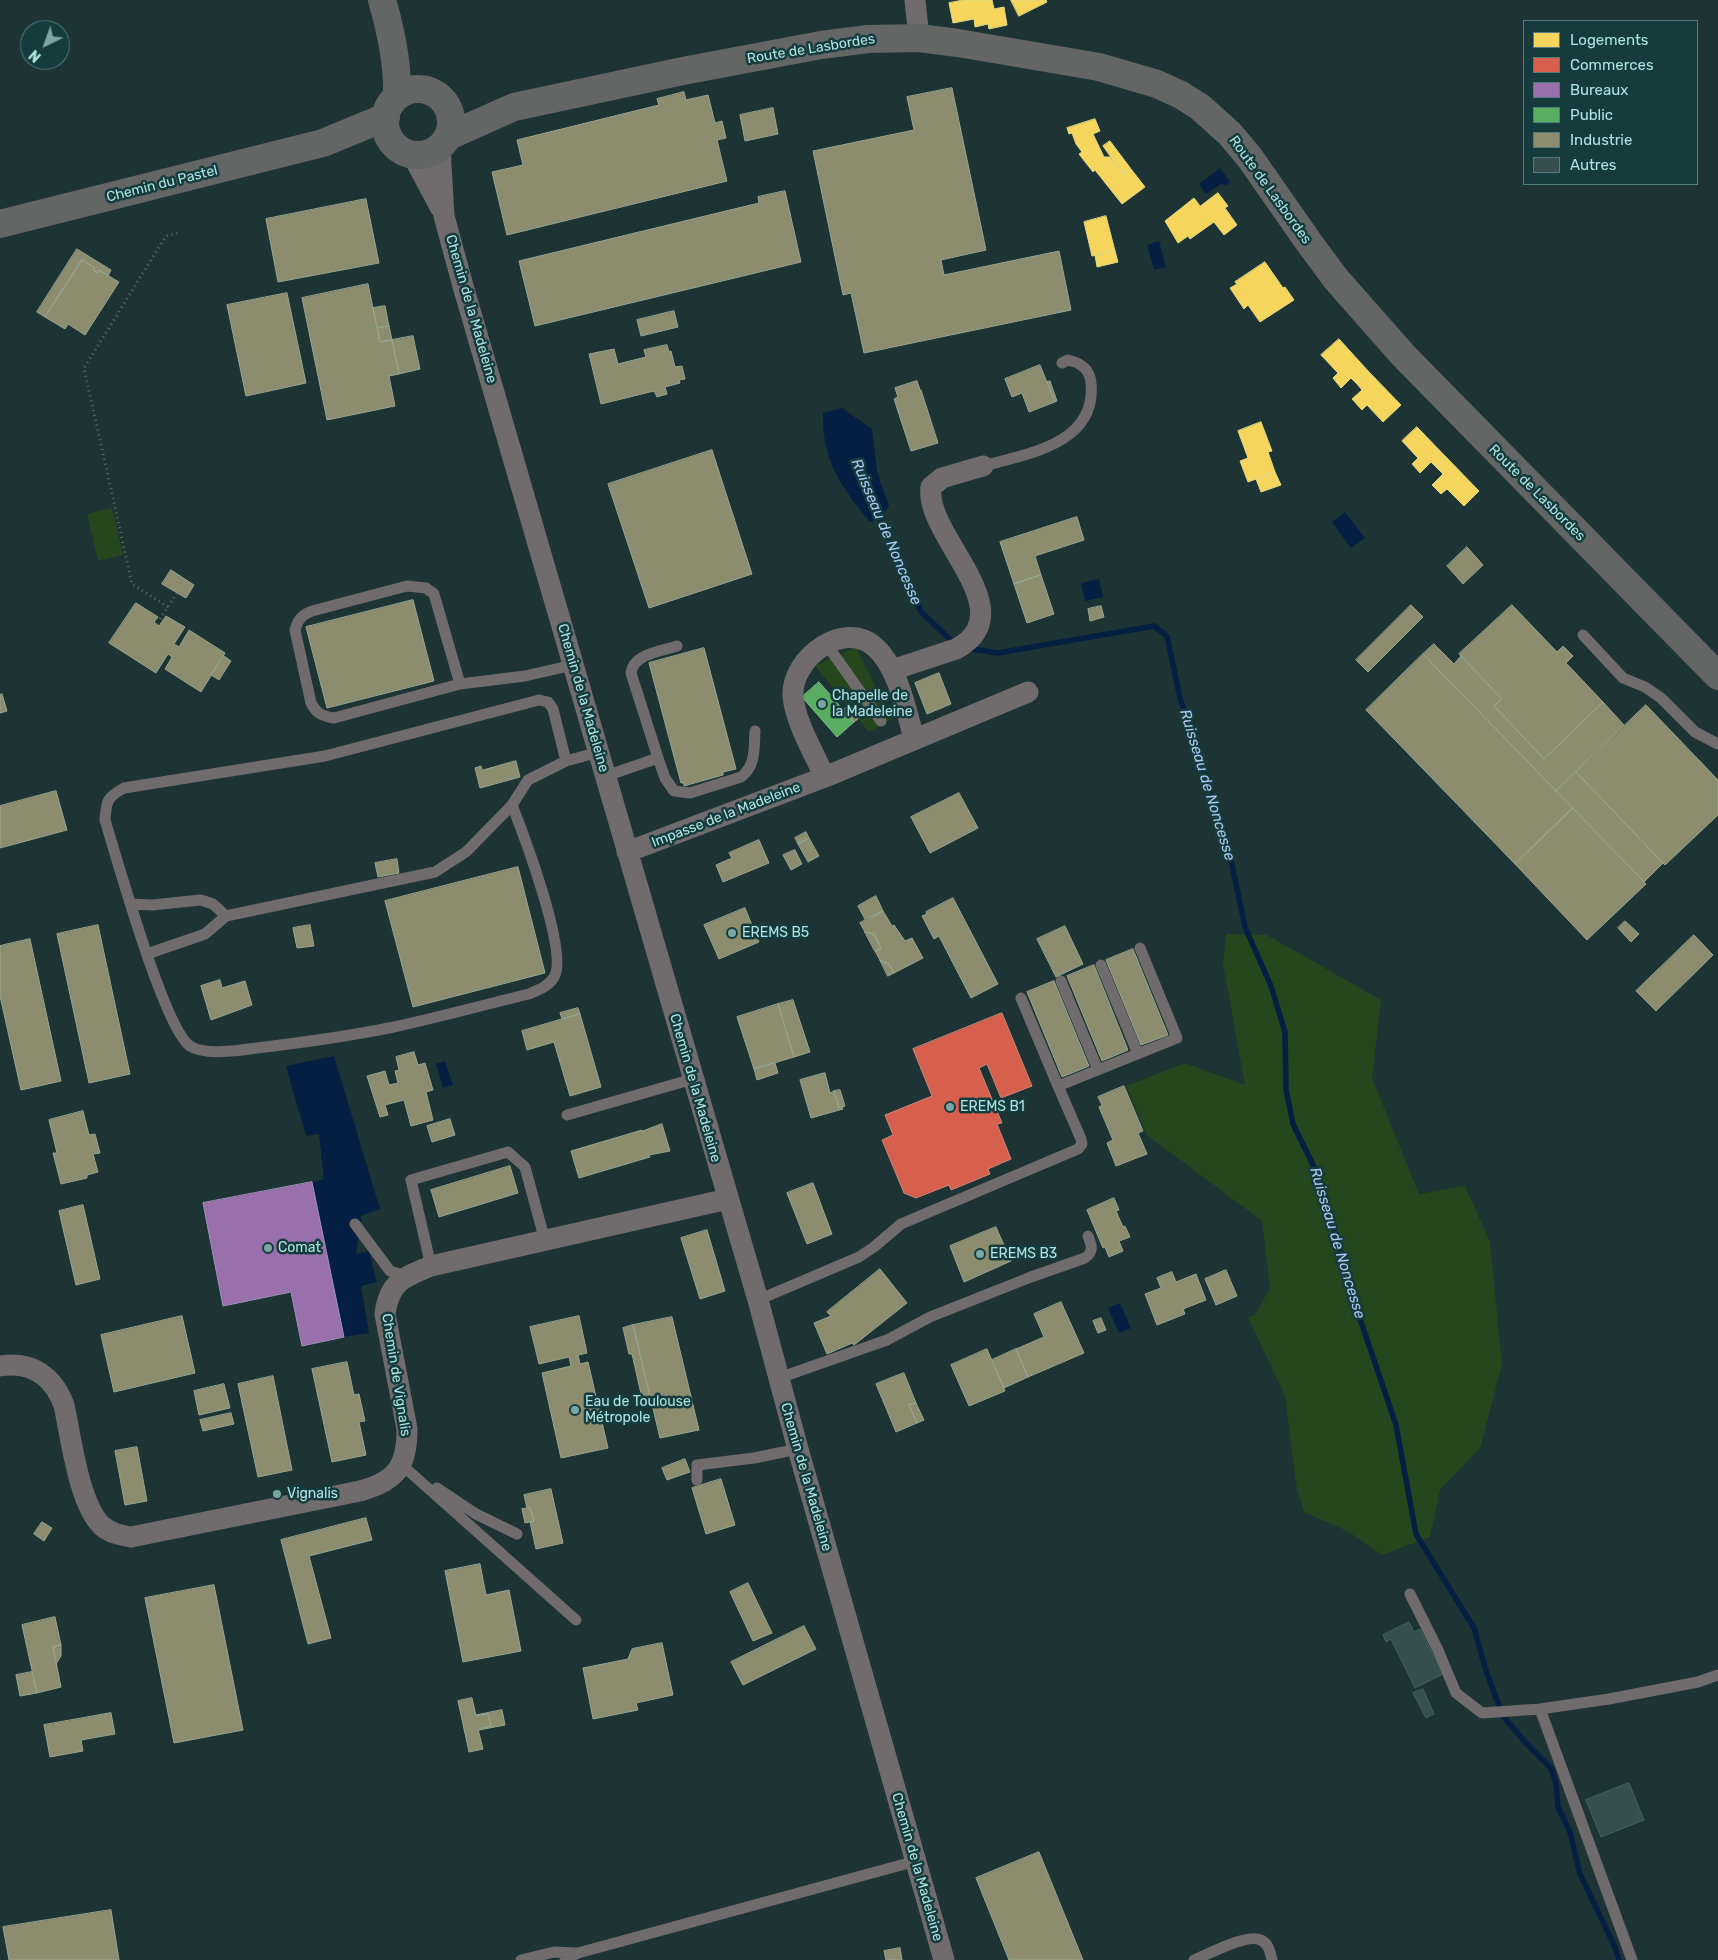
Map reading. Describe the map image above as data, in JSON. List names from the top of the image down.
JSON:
{
  "streets": {
    "street": [
      "Route de Lasbordes",
      "Chemin du Pastel",
      "Chemin de la Madeleine",
      "Impasse de la Madeleine",
      "Chemin de Vignalis"
    ]
  },
  "crossings": [
    ["Route de Lasbordes", "Chemin du Pastel"],
    ["Route de Lasbordes", "Chemin de la Madeleine"],
    ["Chemin du Pastel", "Chemin de la Madeleine"],
    ["Chemin de la Madeleine", "Impasse de la Madeleine"],
    ["Chemin de la Madeleine", "Chemin de Vignalis"]
  ],
  "water": ["Ruisseau de Noncesse"],
  "places": [
    "Chapelle de la Madeleine",
    "EREMS B5",
    "EREMS B1",
    "Comat",
    "EREMS B3",
    "Eau de Toulouse Métropole",
    "Vignalis"
  ],
  "legend": [
    "Logements",
    "Commerces",
    "Bureaux",
    "Public",
    "Industrie",
    "Autres"
  ],
  "north": "bottom left"
}
